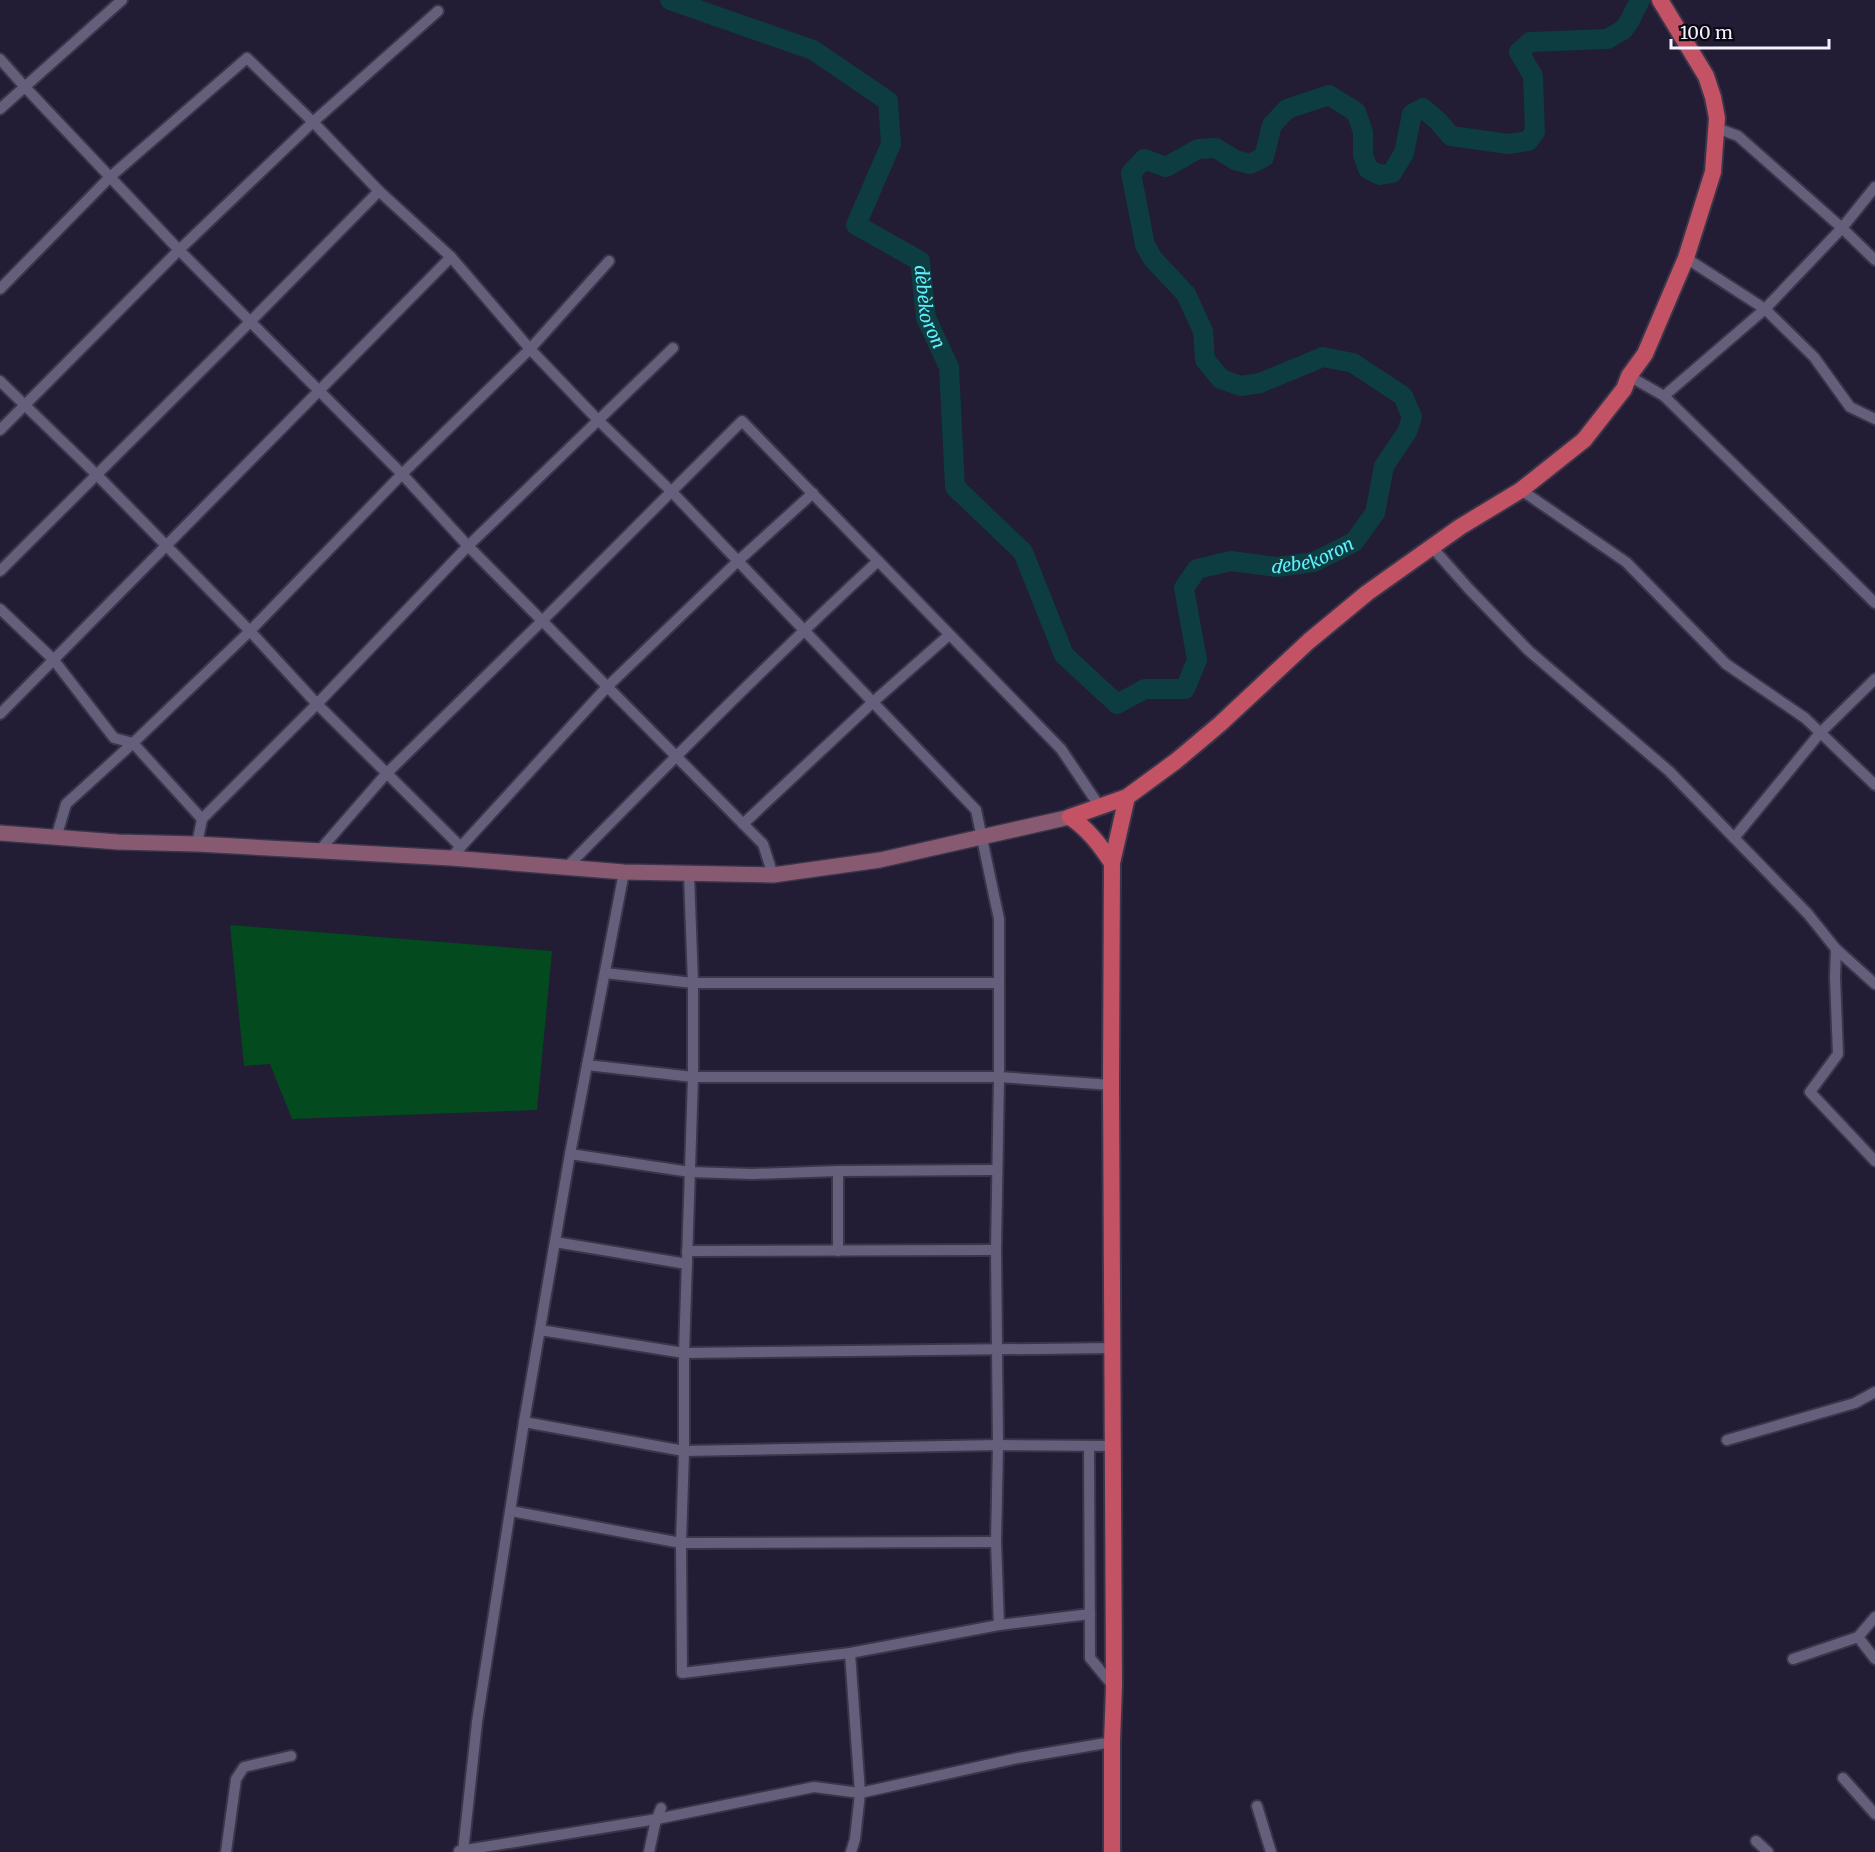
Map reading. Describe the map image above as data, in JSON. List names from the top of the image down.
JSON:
{
  "water": ["dèbèkoron", "debekoron"],
  "scale_bar": "100 m"
}
